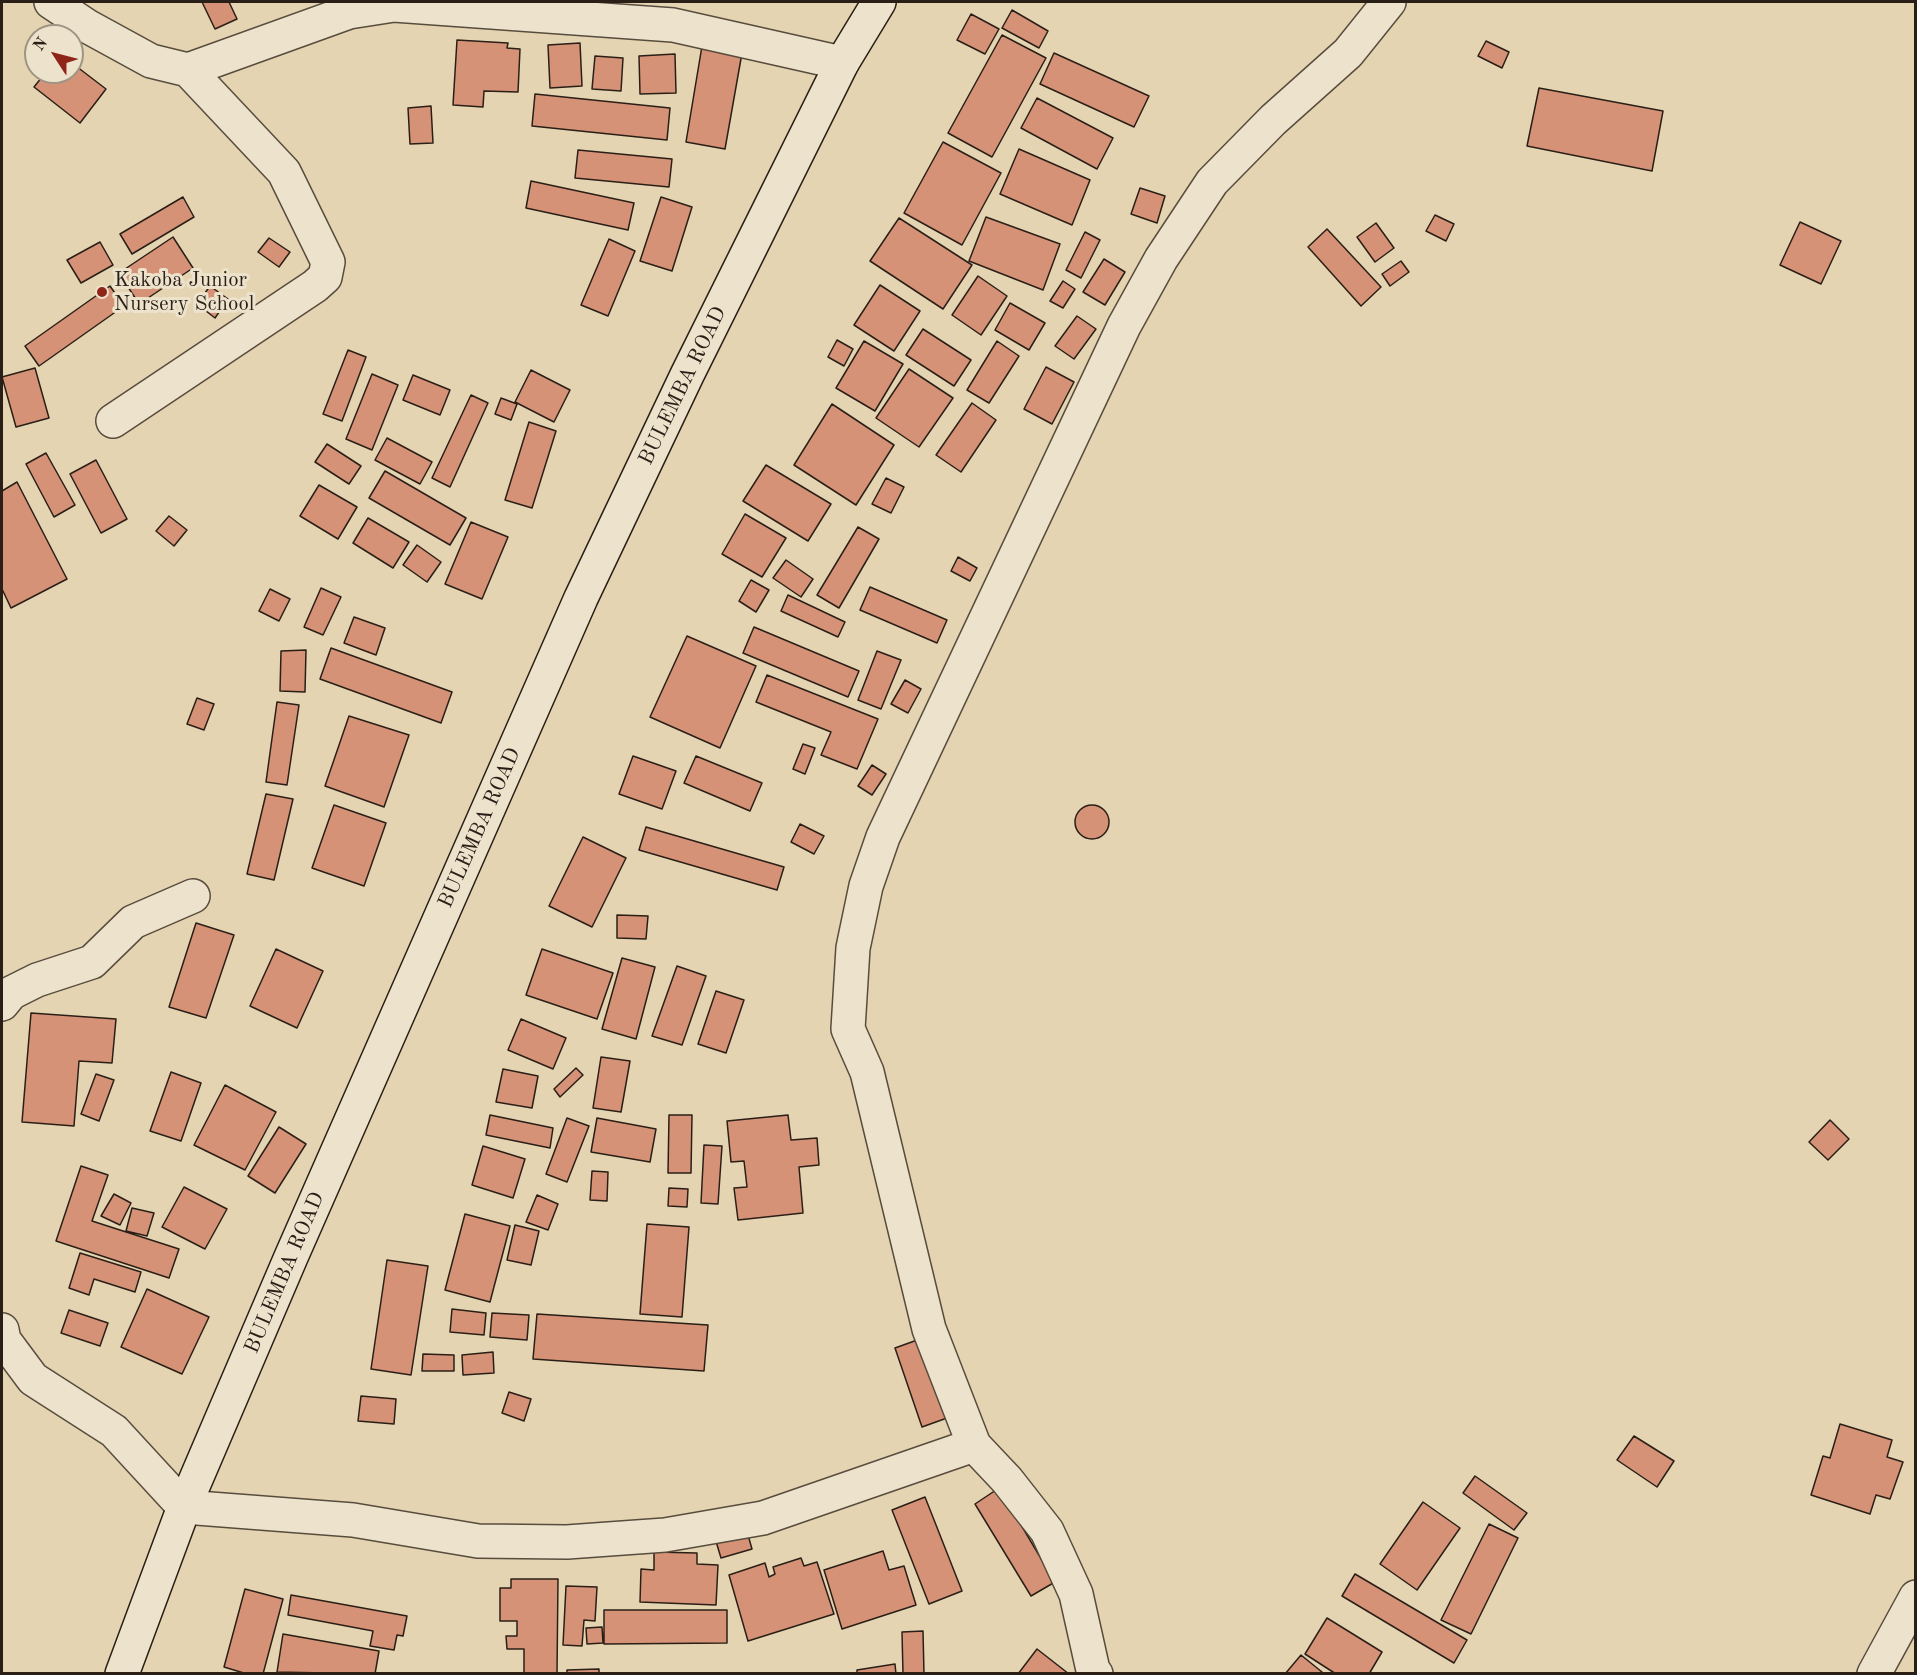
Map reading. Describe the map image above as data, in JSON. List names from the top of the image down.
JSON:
{
  "streets": {
    "street": ["BULEMBA ROAD"]
  },
  "places": ["Kakoba Junior Nursery School"],
  "north": "top left"
}
